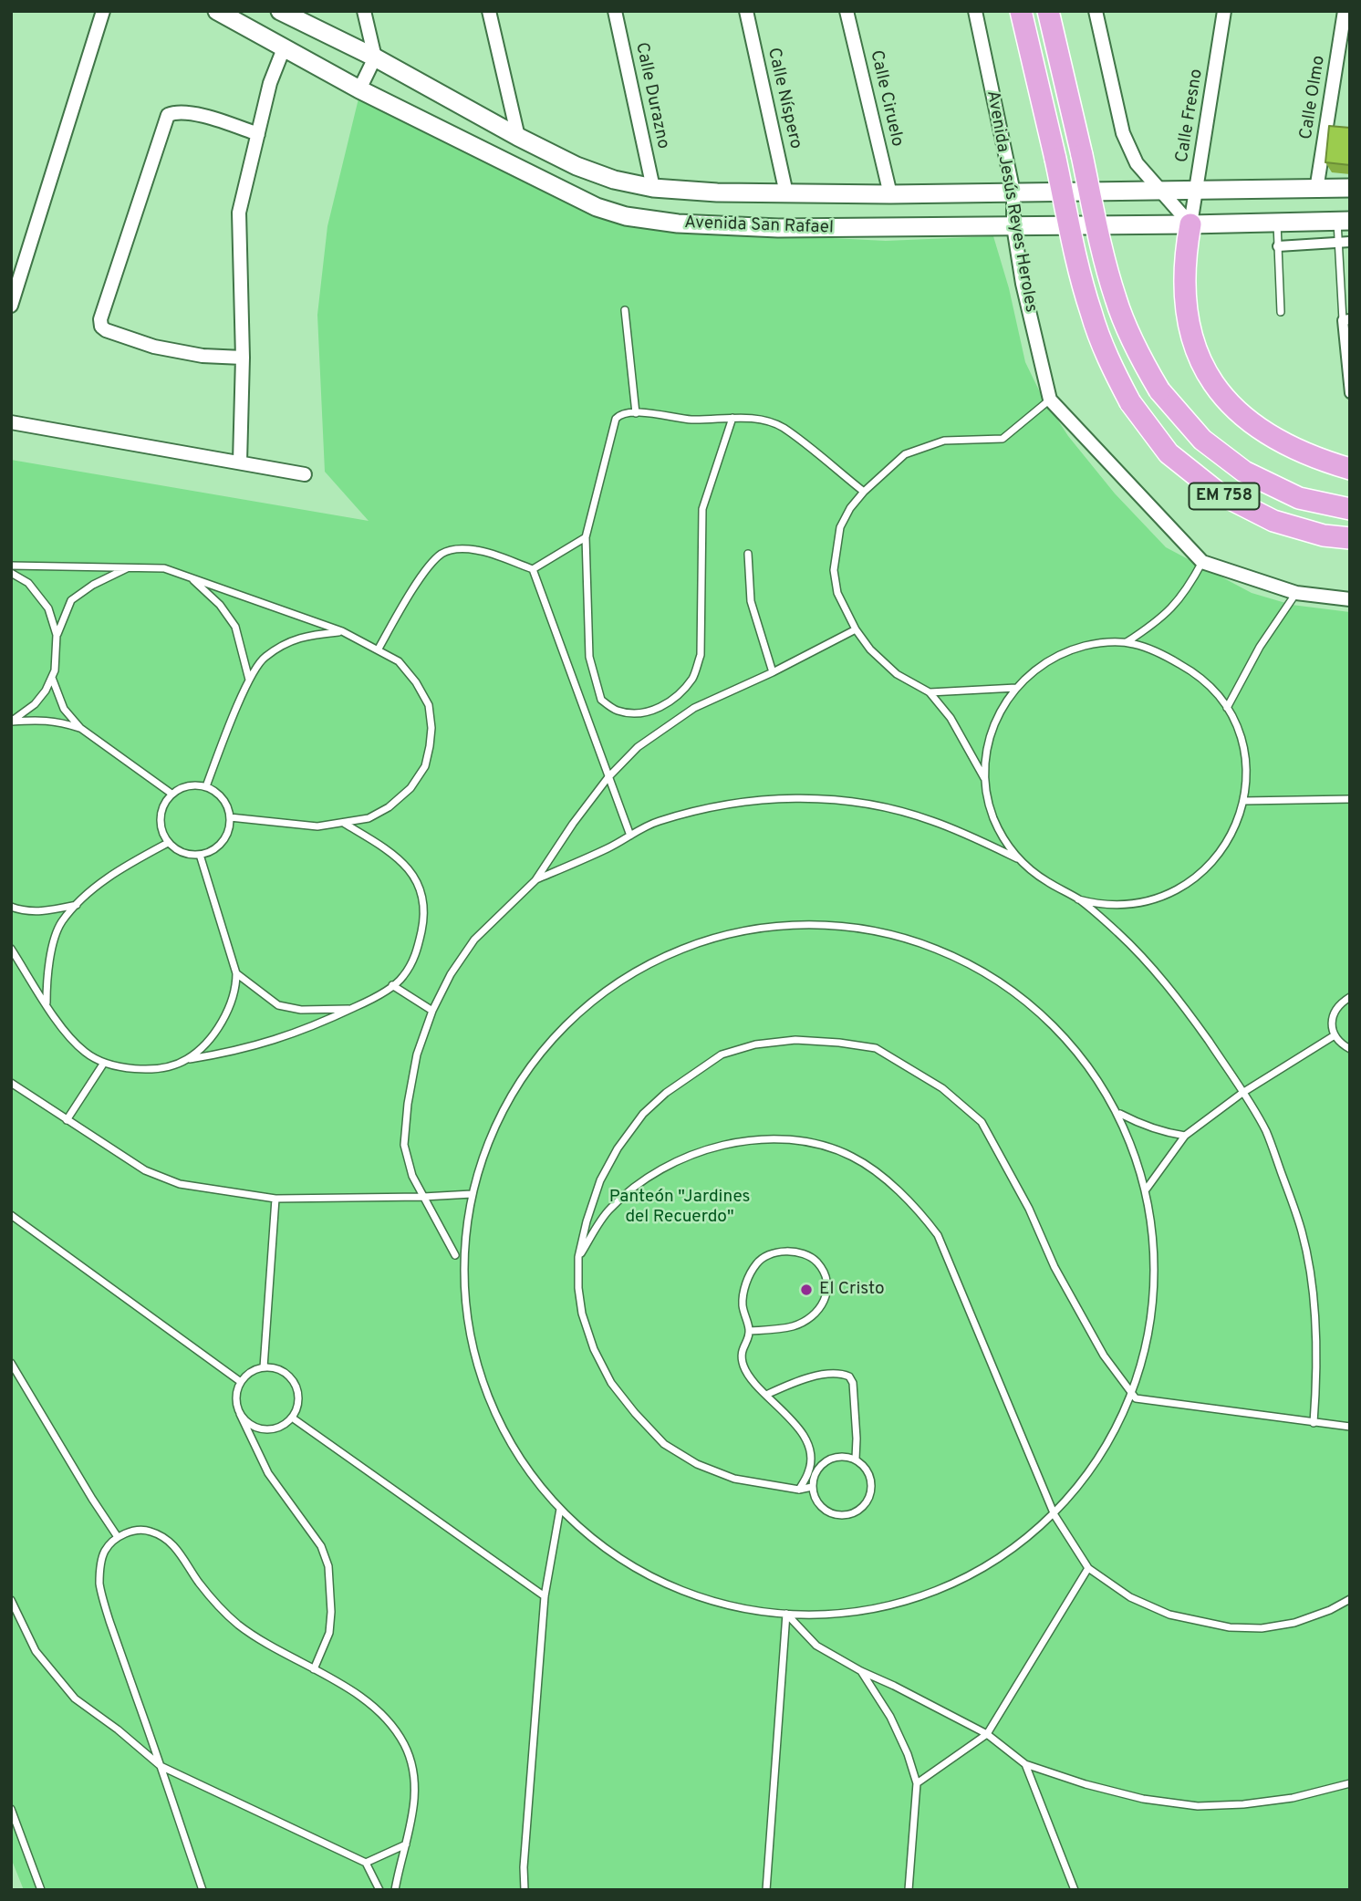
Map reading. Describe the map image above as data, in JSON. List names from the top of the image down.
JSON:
{
  "streets": {
    "highway": ["EM 758"],
    "main road": ["Avenida San Rafael"],
    "street": [
      "Calle Durazno",
      "Calle Olmo",
      "Calle Níspero",
      "Calle Ciruelo",
      "Calle Fresno",
      "Avenida Jesús Reyes Heroles"
    ]
  },
  "crossings": [
    ["Calle Durazno", "Avenida San Rafael"],
    ["Calle Olmo", "Avenida San Rafael"],
    ["Calle Níspero", "Avenida San Rafael"],
    ["Calle Ciruelo", "Avenida San Rafael"],
    ["Calle Fresno", "Avenida San Rafael"],
    ["Avenida Jesús Reyes Heroles", "Avenida San Rafael"]
  ],
  "parks": ["Panteón \"Jardines del Recuerdo\""],
  "places": ["El Cristo"]
}
